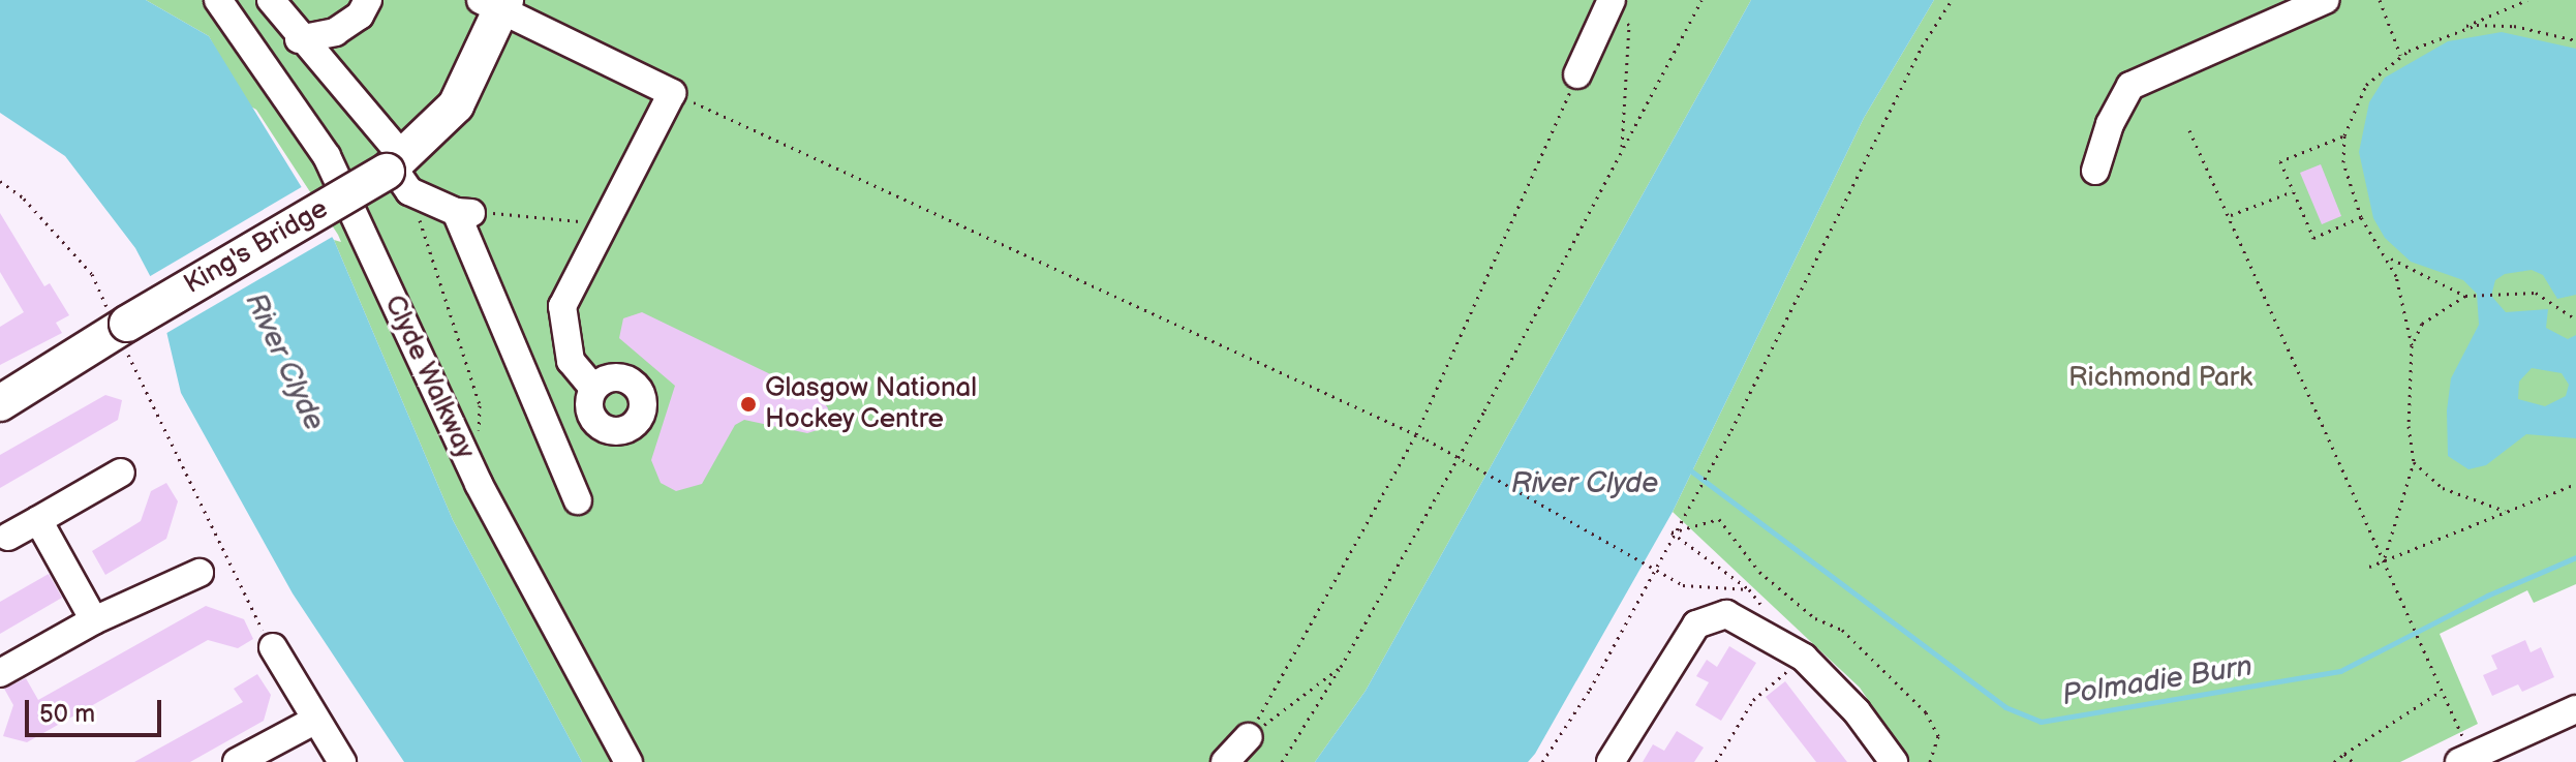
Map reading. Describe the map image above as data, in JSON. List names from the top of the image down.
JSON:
{
  "streets": {
    "main road": ["King's Bridge"],
    "street": ["Clyde Walkway"]
  },
  "water": ["River Clyde", "Polmadie Burn"],
  "parks": ["Richmond Park"],
  "places": ["Glasgow National Hockey Centre"],
  "scale_bar": "50 m"
}
